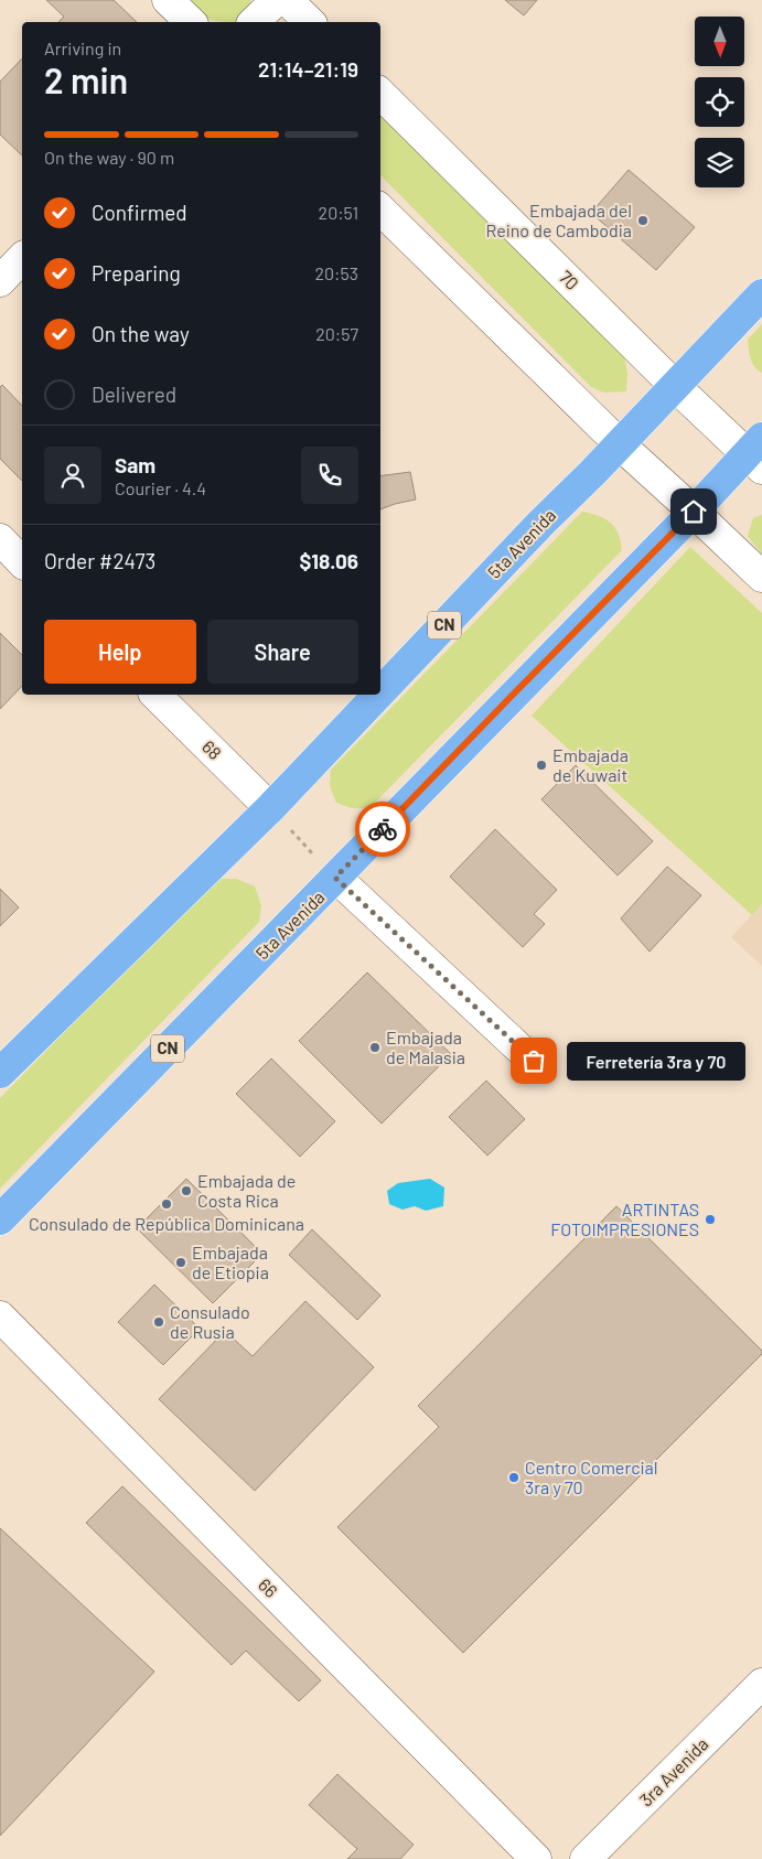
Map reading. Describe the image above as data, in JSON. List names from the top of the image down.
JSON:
{
  "streets": {
    "highway": ["5ta Avenida", "CN"],
    "main road": [
      "70",
      "68",
      "66",
      "3ra Avenida"
    ]
  },
  "crossings": [
    ["70", "5ta Avenida"],
    ["5ta Avenida", "68"]
  ],
  "places": [
    "Embajada del Reino de Cambodia",
    "Embajada de Kuwait",
    "Embajada de Malasia",
    "Ferretería 3ra y 70",
    "Embajada de Costa Rica",
    "Consulado de República Dominicana",
    "ARTINTAS FOTOIMPRESIONES",
    "Embajada de Etiopia",
    "Consulado de Rusia",
    "Centro Comercial 3ra y 70"
  ],
  "north": "bottom",
  "page": {
    "heading": ["2 min", "Arriving in", "21:14–21:19"],
    "panel": [
      "Sam",
      "Courier · 4.4",
      "Order #2473",
      "$18.06"
    ],
    "bar": "On the way · 90 m",
    "list": [
      ["Confirmed", "20:51"],
      ["Preparing", "20:53"],
      ["On the way", "20:57"],
      "Delivered"
    ],
    "buttons": ["Help", "Share"],
    "bubble": "Ferretería 3ra y 70"
  }
}
